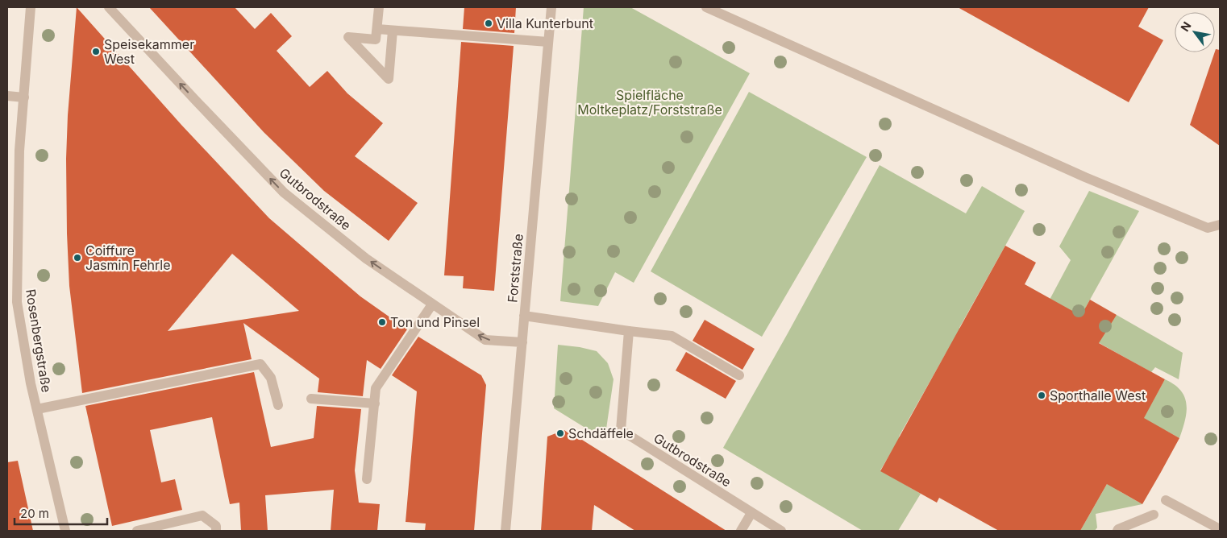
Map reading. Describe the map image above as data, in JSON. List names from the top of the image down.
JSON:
{
  "streets": {
    "street": ["Gutbrodstraße", "Forststraße", "Rosenbergstraße"]
  },
  "crossings": [
    ["Gutbrodstraße", "Forststraße"]
  ],
  "one_way": ["Gutbrodstraße"],
  "parks": ["Spielfläche Moltkeplatz/Forststraße"],
  "places": [
    "Villa Kunterbunt",
    "Speisekammer West",
    "Coiffure Jasmin Fehrle",
    "Ton und Pinsel",
    "Sporthalle West",
    "Schdäffele"
  ],
  "scale_bar": "20 m",
  "north": "top left"
}
